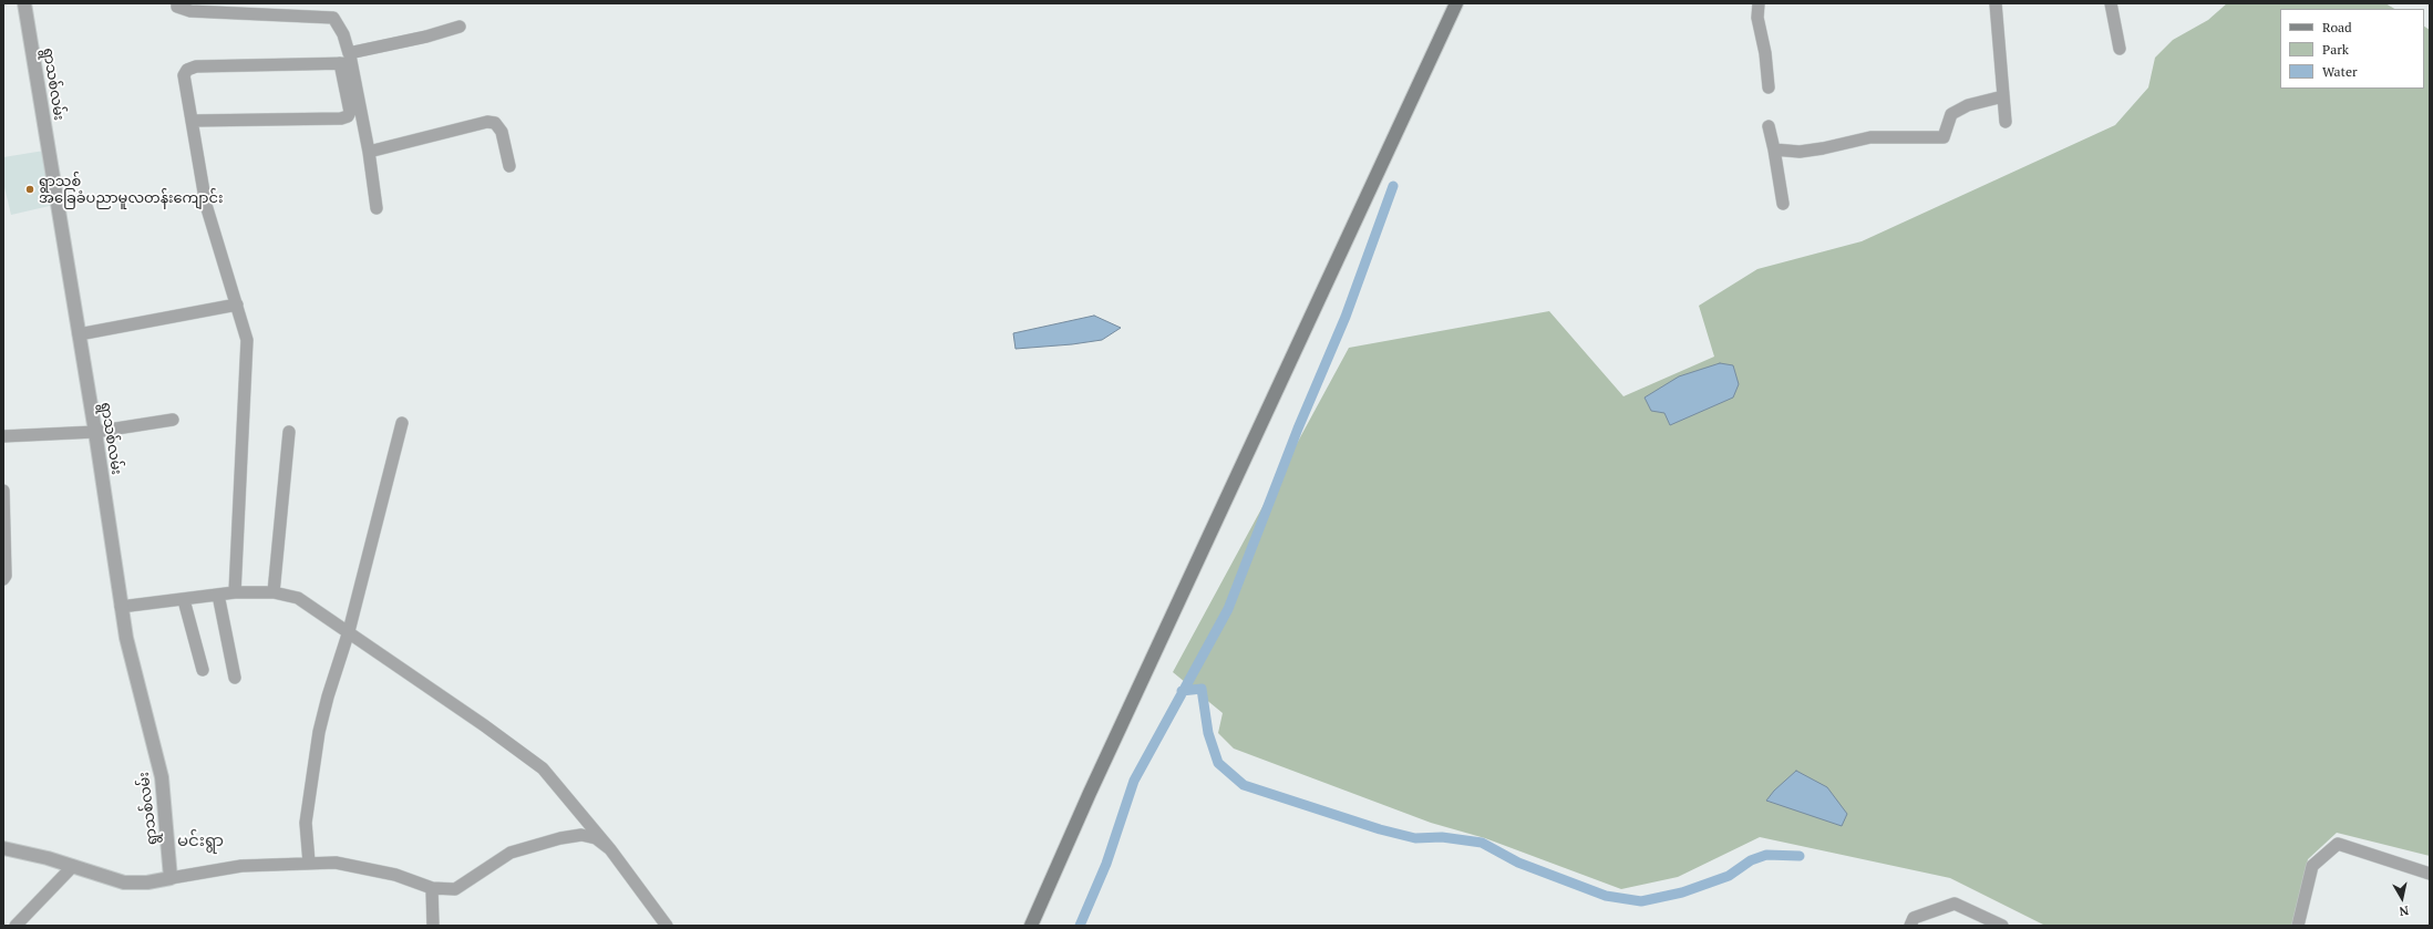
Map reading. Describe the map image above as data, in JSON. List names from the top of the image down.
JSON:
{
  "streets": {
    "street": ["ရွာသစ်လမ်း"]
  },
  "districts": ["မင်းရွာ"],
  "places": ["ရွာသစ် အခြေခံပညာမူလတန်းကျောင်း"],
  "legend": ["Road", "Park", "Water"],
  "north": "bottom"
}
